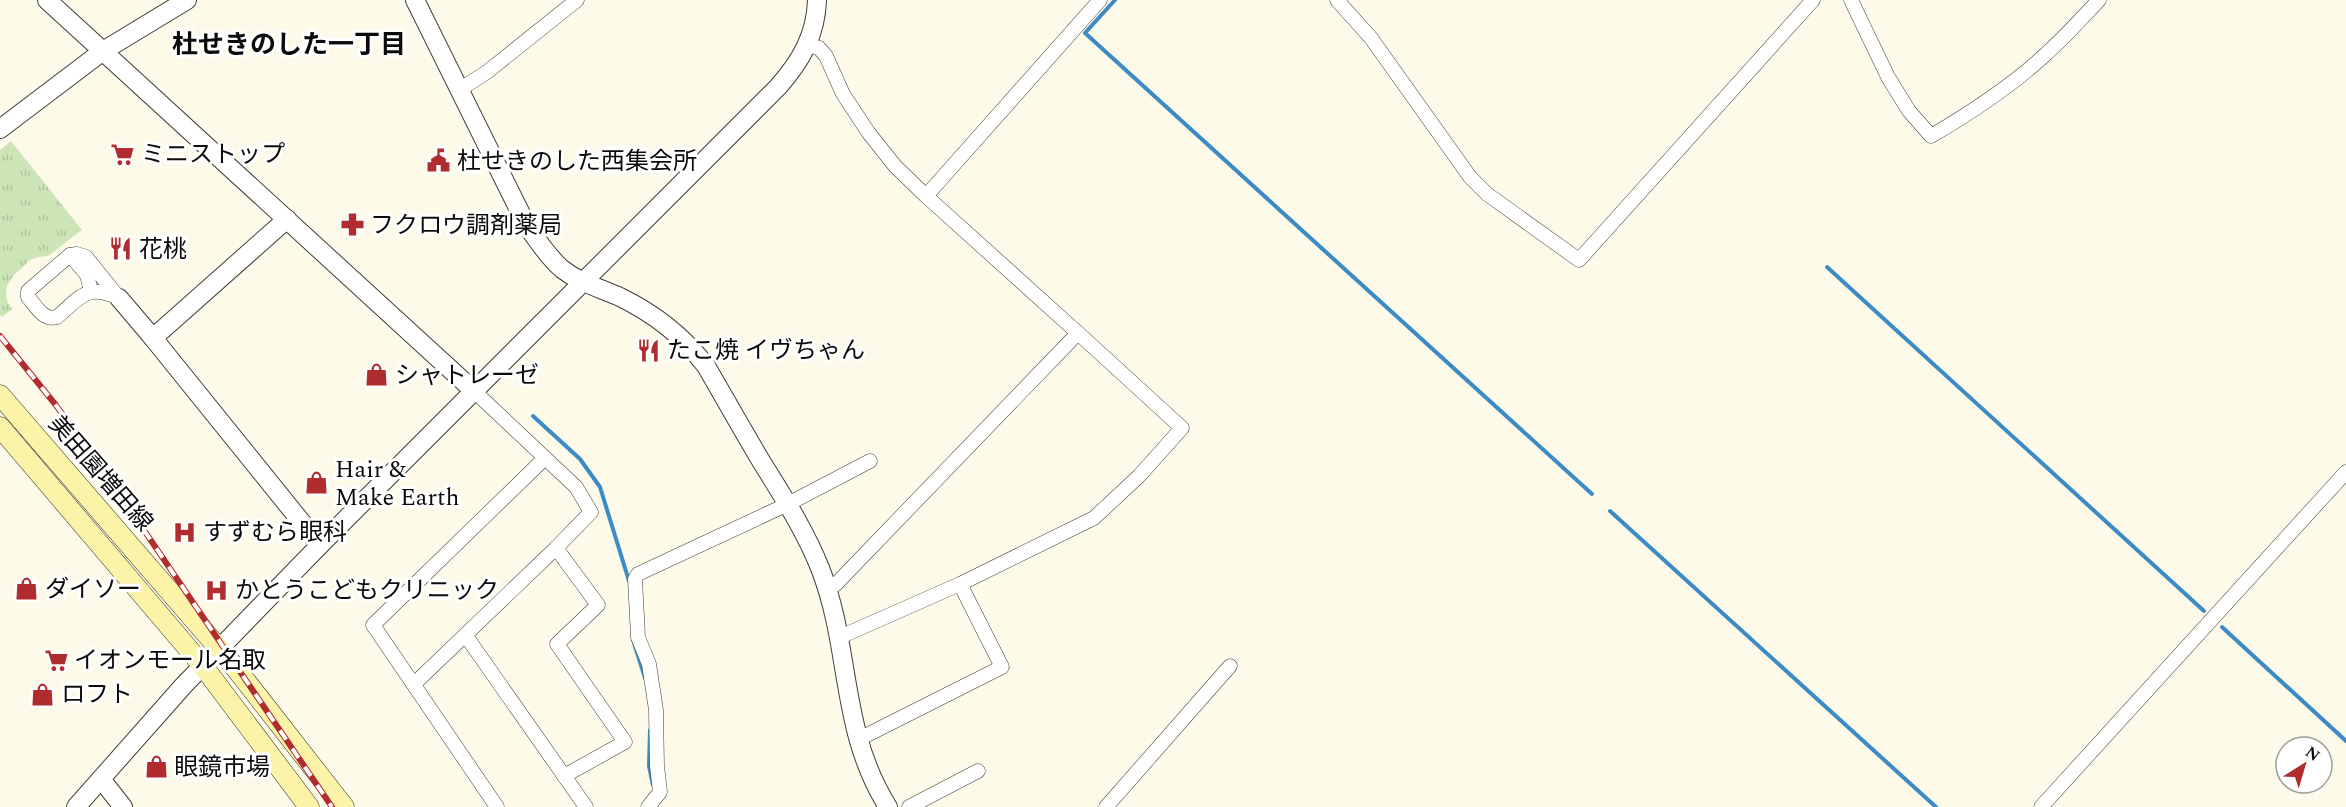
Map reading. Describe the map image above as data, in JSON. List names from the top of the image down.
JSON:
{
  "streets": {
    "main road": ["美田園増田線"]
  },
  "districts": ["杜せきのした一丁目"],
  "places": {
    "supermarket": ["ミニストップ", "イオンモール名取"],
    "public building": ["杜せきのした西集会所"],
    "pharmacy": ["フクロウ調剤薬局"],
    "restaurant": ["花桃", "たこ焼 イヴちゃん"],
    "shop": [
      "シャトレーゼ",
      "Hair & Make Earth",
      "ダイソー",
      "ロフト",
      "眼鏡市場"
    ],
    "hospital": ["すずむら眼科", "かとうこどもクリニック"]
  },
  "north": "top right"
}
